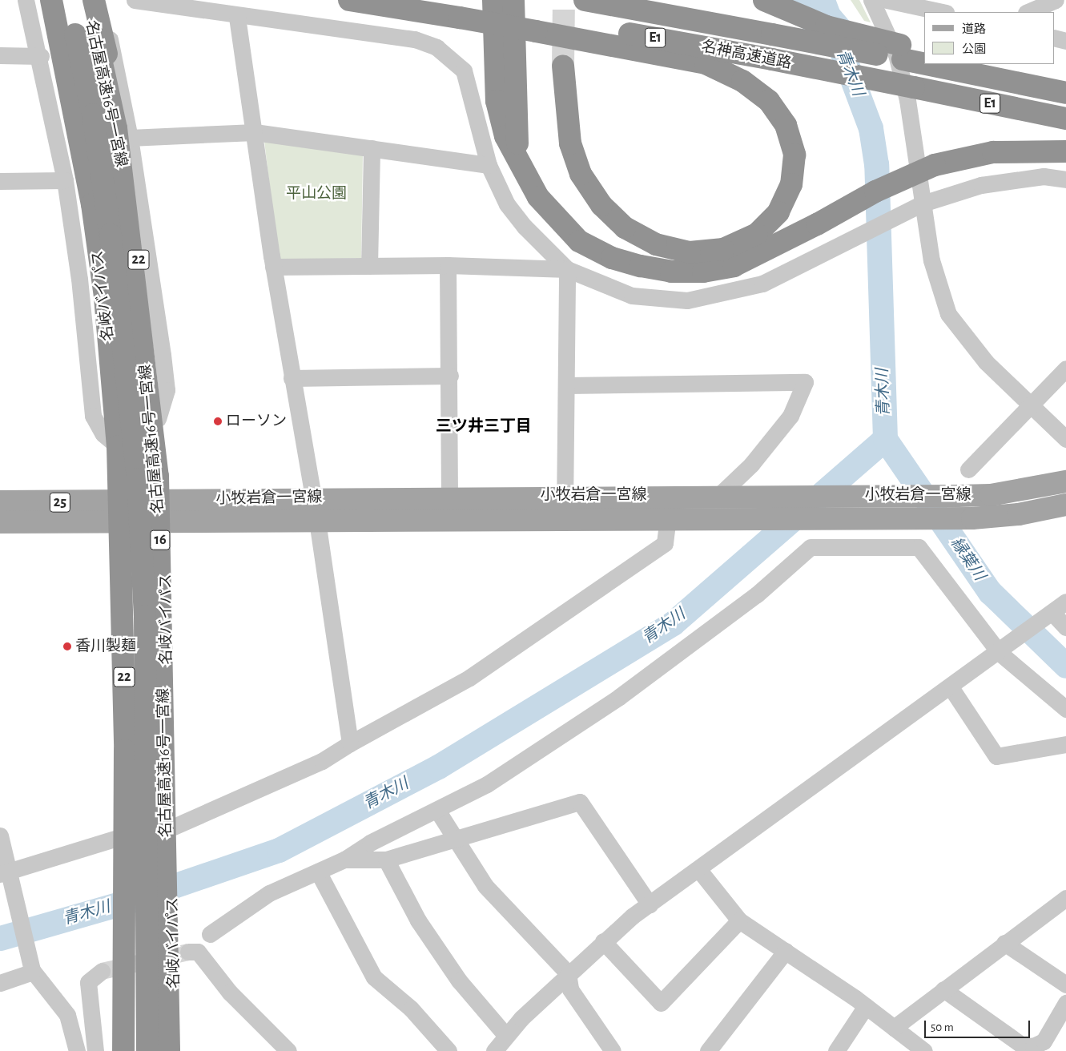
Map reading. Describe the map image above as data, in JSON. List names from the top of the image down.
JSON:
{
  "streets": {
    "highway": [
      "E1",
      "名神高速道路",
      "名古屋高速16号一宮線",
      "22",
      "名岐バイパス",
      "16"
    ],
    "main road": ["小牧岩倉一宮線", "25"]
  },
  "crossings": [
    ["名岐バイパス", "小牧岩倉一宮線"],
    ["名岐バイパス", "25"],
    ["小牧岩倉一宮線", "25"]
  ],
  "districts": ["三ツ井三丁目"],
  "water": ["青木川", "縁葉川"],
  "parks": ["平山公園"],
  "places": ["ローソン", "香川製麺"],
  "legend": ["道路", "公園"],
  "scale_bar": "50 m"
}
